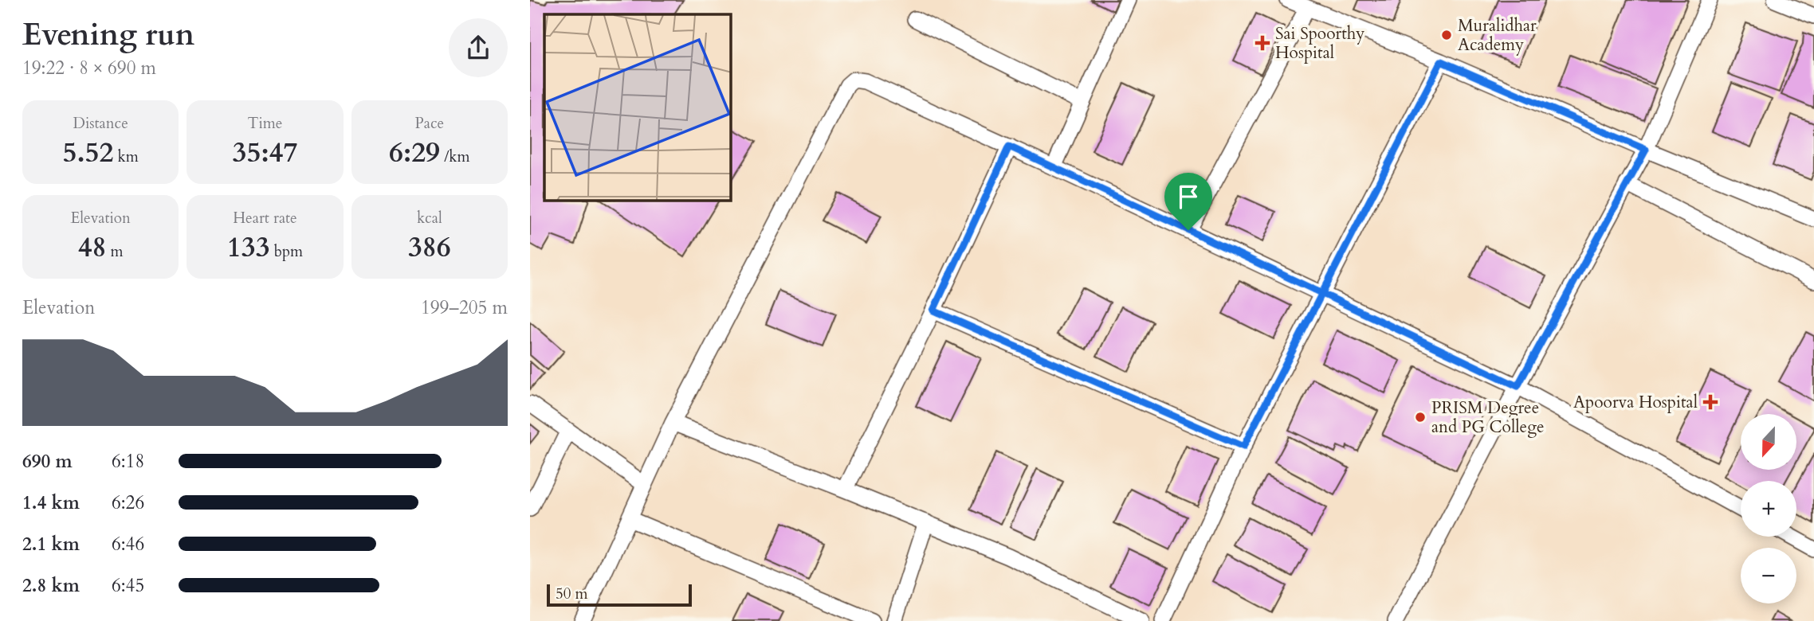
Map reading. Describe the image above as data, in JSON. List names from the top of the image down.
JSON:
{
  "places": {
    "other": ["Muralidhar Academy", "PRISM Degree and PG College"],
    "health": ["Sai Spoorthy Hospital", "Apoorva Hospital"]
  },
  "scale_bar": "50 m",
  "north": "bottom",
  "page": {
    "heading": ["Evening run", "19:22 · 8 × 690 m"],
    "stats": [
      ["Distance", "5.52 km"],
      ["Time", "35:47"],
      ["Pace", "6:29 /km"],
      ["Elevation", "48 m"],
      ["Heart rate", "133 bpm"],
      ["kcal", "386"]
    ],
    "chart": ["Elevation", "199–205 m"],
    "map_buttons": ["+", "−"],
    "list": [
      {
        "name": "690 m",
        "note": "6:18"
      },
      {
        "name": "1.4 km",
        "note": "6:26"
      },
      {
        "name": "2.1 km",
        "note": "6:46"
      },
      {
        "name": "2.8 km",
        "note": "6:45"
      }
    ],
    "scale": "50 m"
  }
}
